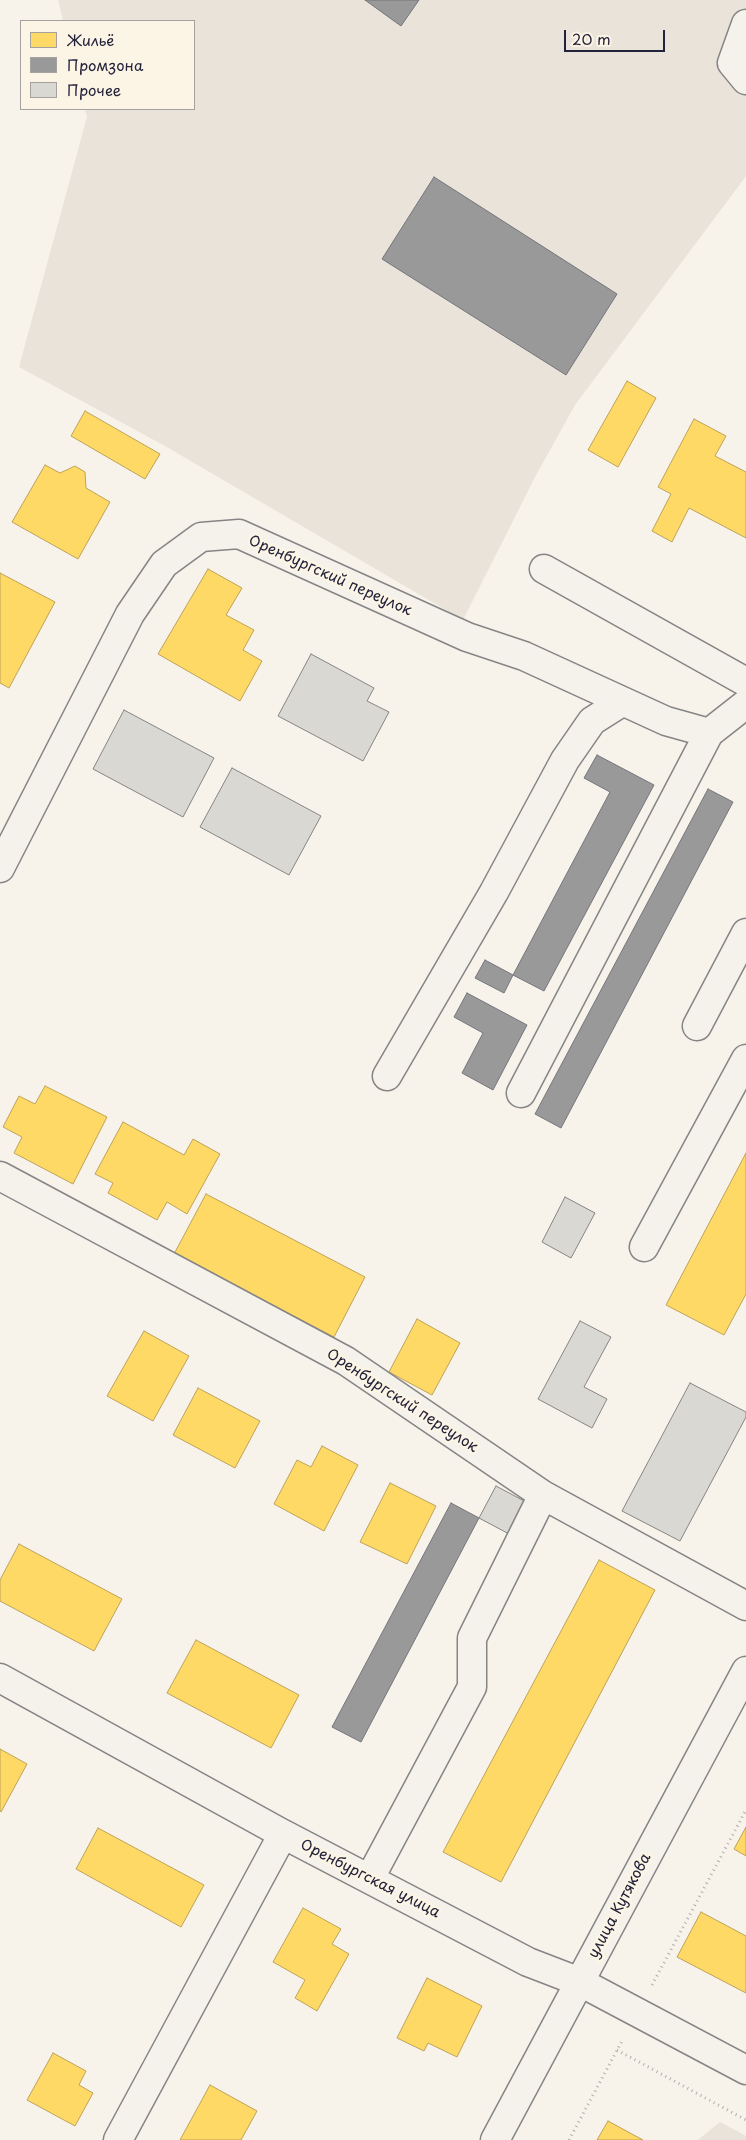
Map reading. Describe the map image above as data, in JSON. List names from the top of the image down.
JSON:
{
  "streets": {
    "street": ["Оренбургский переулок", "Оренбургская улица", "улица Кутякова"]
  },
  "crossings": [
    ["Оренбургская улица", "улица Кутякова"]
  ],
  "legend": ["Жильё", "Промзона", "Прочее"],
  "scale_bar": "20 m"
}
